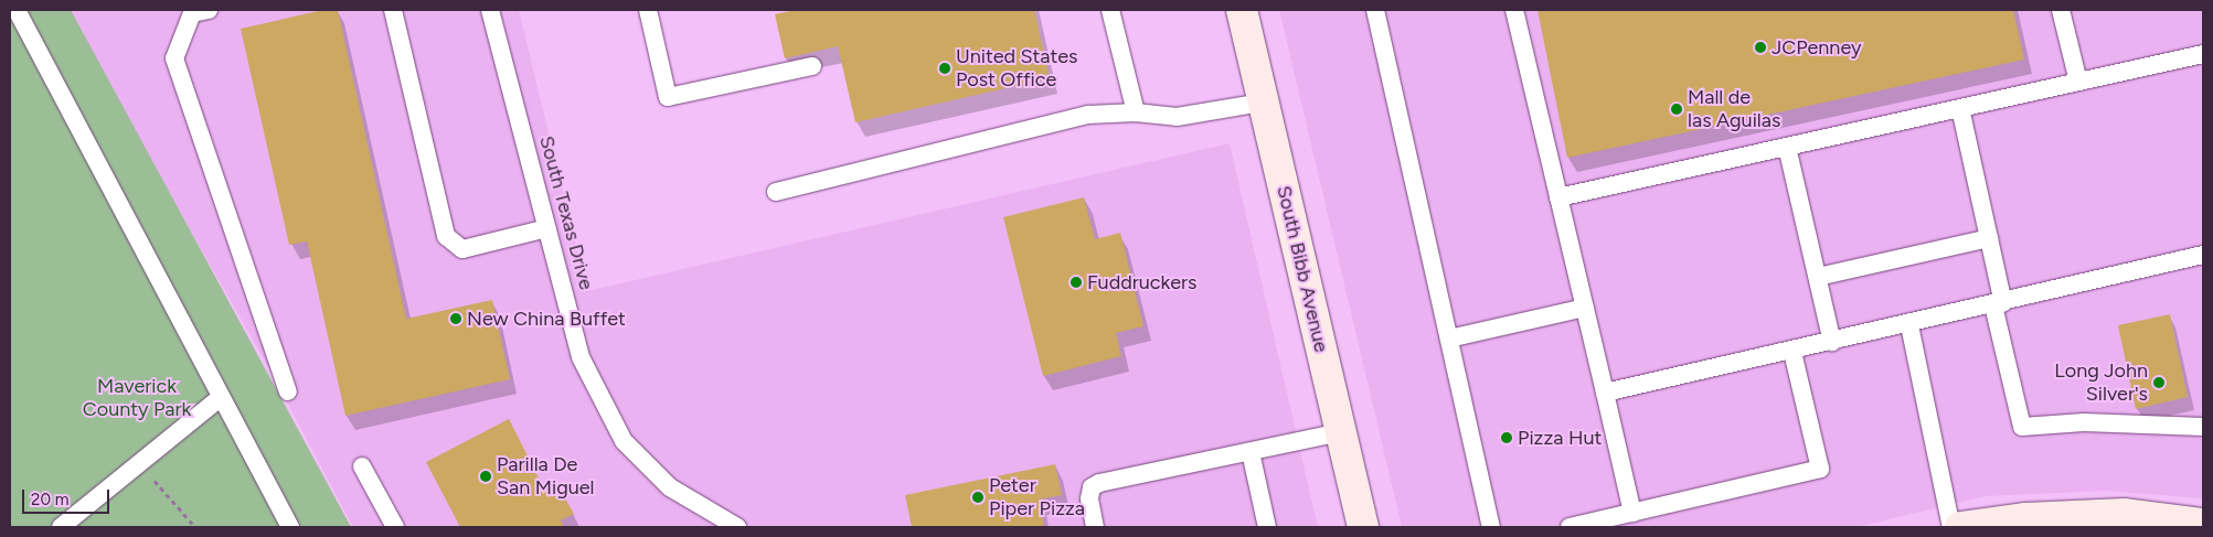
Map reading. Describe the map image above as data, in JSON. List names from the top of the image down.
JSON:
{
  "streets": {
    "main road": ["South Bibb Avenue"],
    "lane": ["South Texas Drive"]
  },
  "parks": ["Maverick County Park"],
  "places": [
    "JCPenney",
    "United States Post Office",
    "Mall de las Aguilas",
    "Fuddruckers",
    "New China Buffet",
    "Long John Silver's",
    "Pizza Hut",
    "Parilla De San Miguel",
    "Peter Piper Pizza"
  ],
  "scale_bar": "20 m"
}
